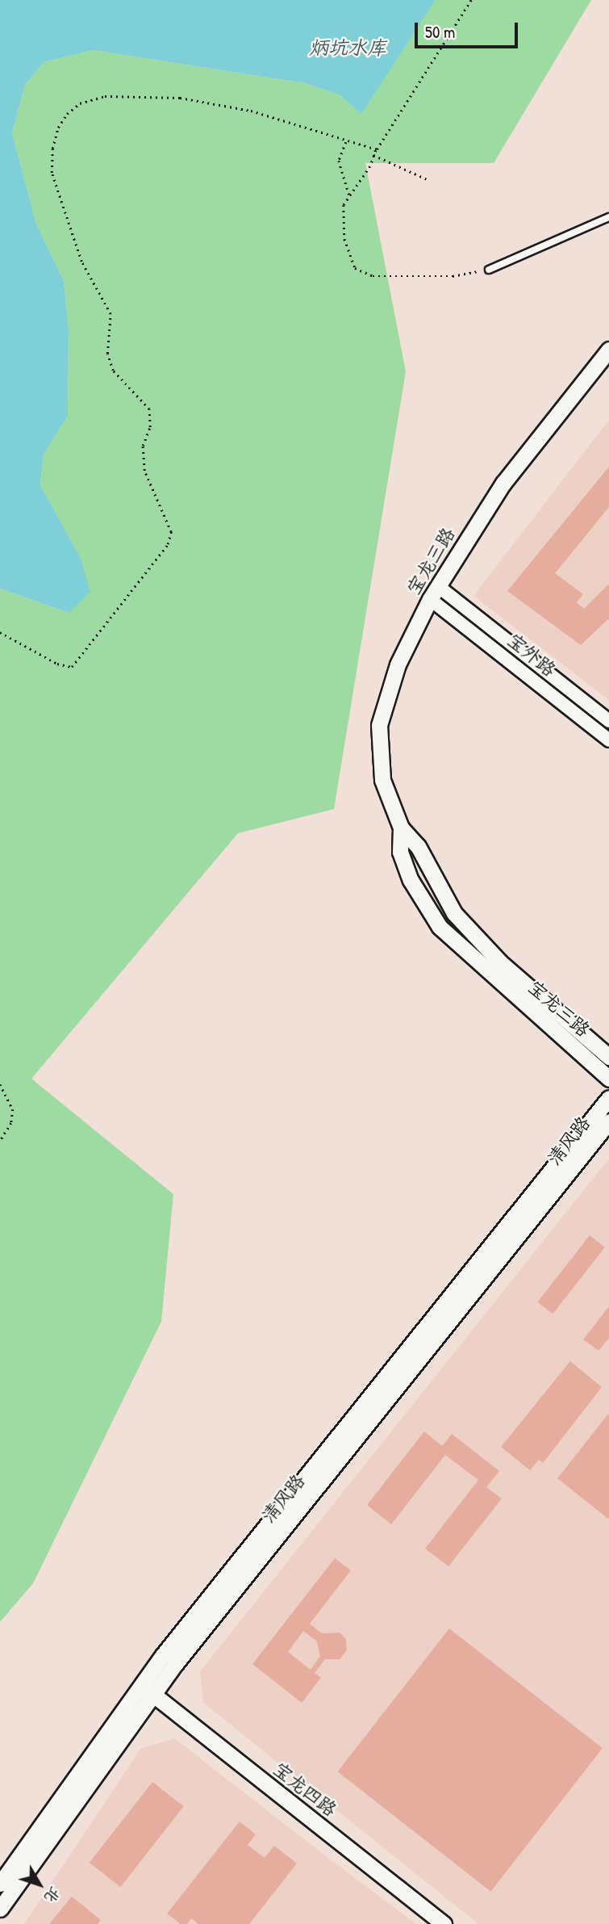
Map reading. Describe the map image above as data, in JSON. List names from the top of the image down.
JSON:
{
  "streets": {
    "street": [
      "宝龙三路",
      "宝外路",
      "清风路",
      "宝龙四路"
    ]
  },
  "crossings": [
    ["宝龙三路", "宝外路"],
    ["清风路", "宝龙四路"]
  ],
  "water": ["炳坑水库"],
  "scale_bar": "50 m",
  "north": "bottom right"
}
